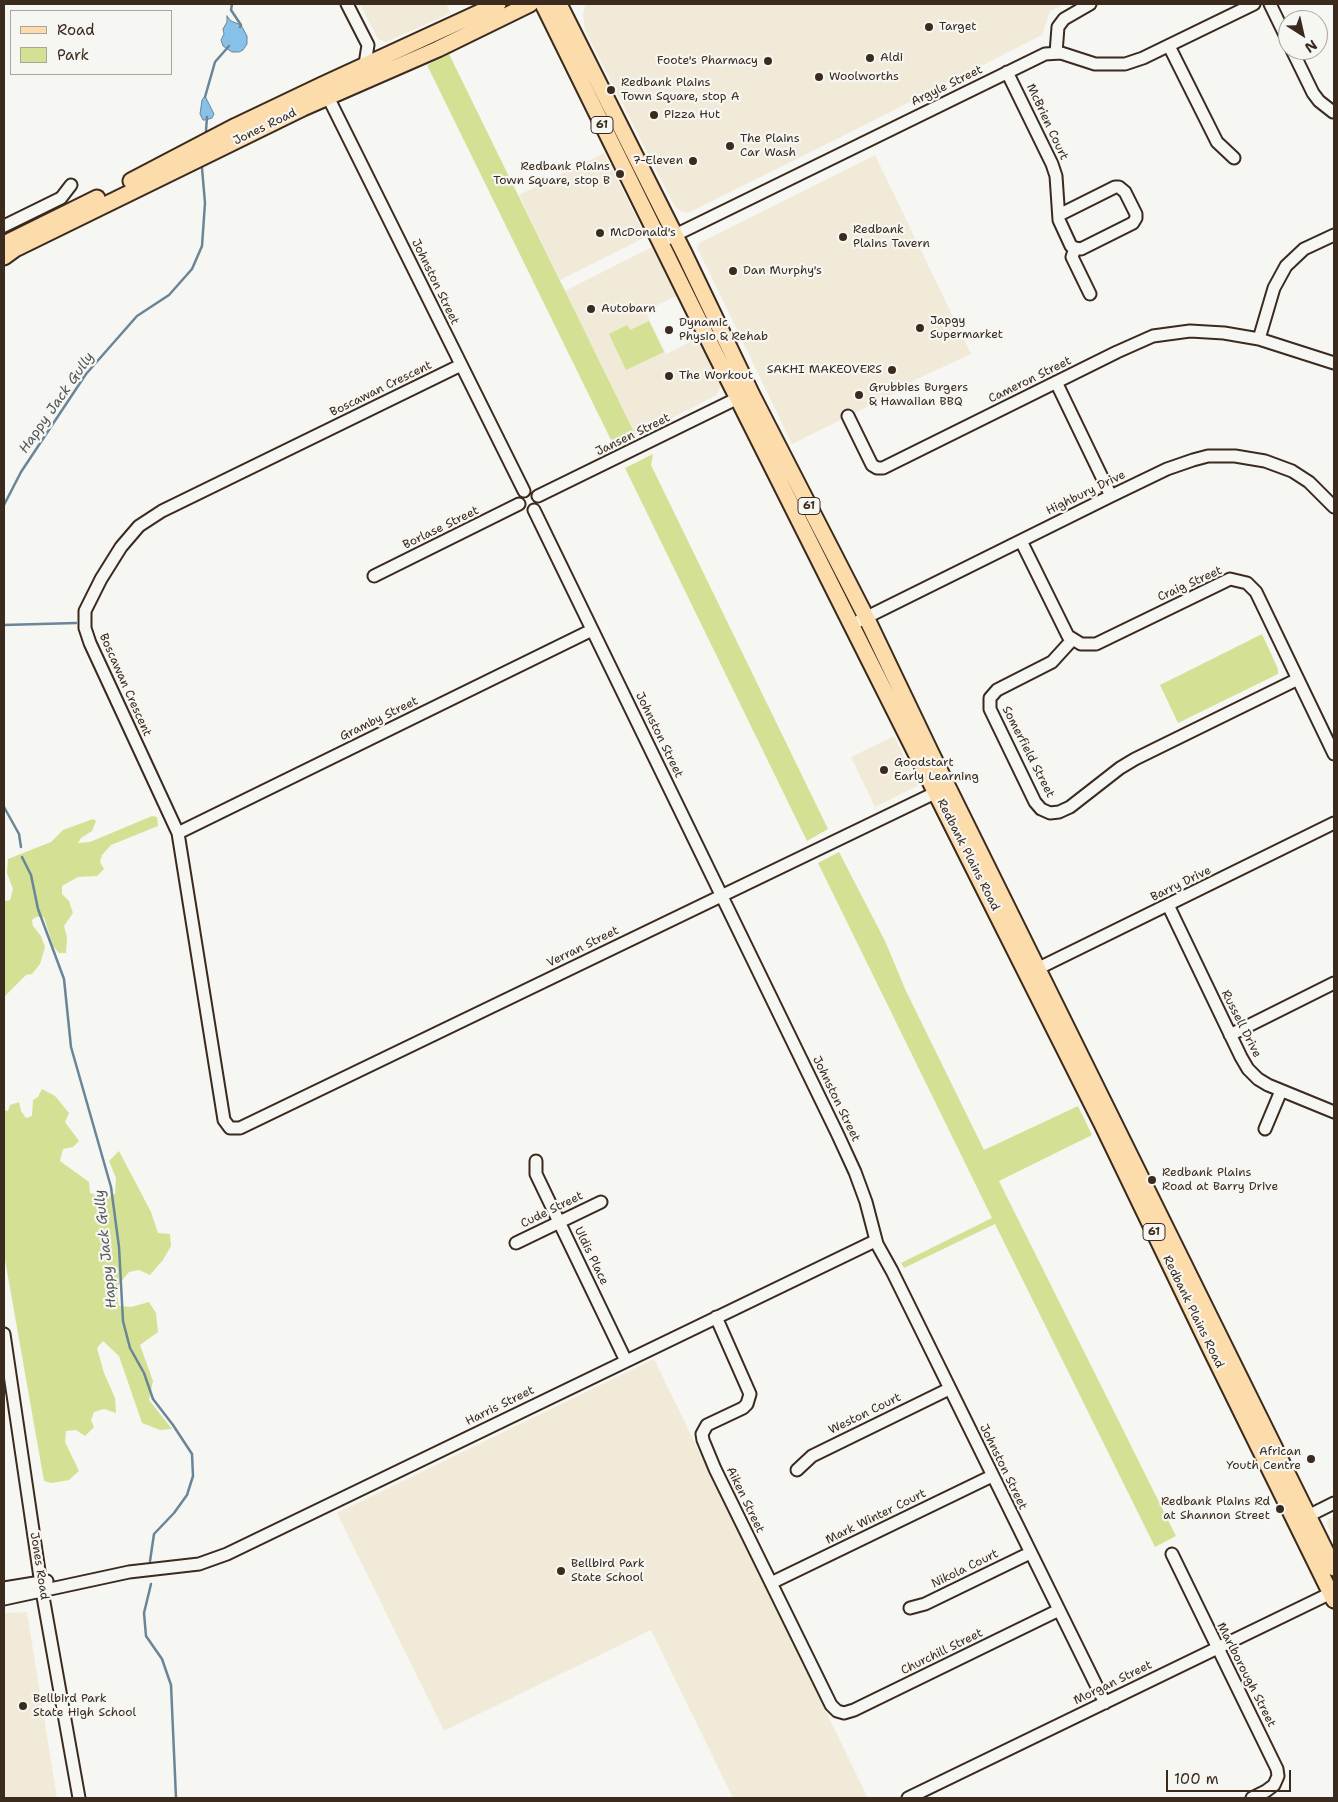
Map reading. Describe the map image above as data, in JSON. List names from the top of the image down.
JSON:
{
  "streets": {
    "main road": ["61", "Jones Road", "Redbank Plains Road"],
    "street": [
      "Argyle Street",
      "McBrien Court",
      "Johnston Street",
      "Cameron Street",
      "Boscawan Crescent",
      "Jansen Street",
      "Highbury Drive",
      "Borlase Street",
      "Craig Street",
      "Gramby Street",
      "Somerfield Street",
      "Barry Drive",
      "Verran Street",
      "Russell Drive",
      "Cude Street",
      "Uldis Place",
      "Harris Street",
      "Weston Court",
      "Aiken Street",
      "Mark Winter Court",
      "Nikola Court",
      "Churchill Street",
      "Marlborough Street",
      "Morgan Street"
    ]
  },
  "crossings": [
    ["Argyle Street", "McBrien Court"],
    ["Argyle Street", "Redbank Plains Road"],
    ["Jones Road", "Johnston Street"],
    ["Jones Road", "Harris Street"],
    ["Johnston Street", "Boscawan Crescent"],
    ["Johnston Street", "Jansen Street"],
    ["Johnston Street", "Borlase Street"],
    ["Johnston Street", "Gramby Street"],
    ["Johnston Street", "Verran Street"],
    ["Johnston Street", "Harris Street"],
    ["Johnston Street", "Weston Court"],
    ["Johnston Street", "Mark Winter Court"],
    ["Johnston Street", "Nikola Court"],
    ["Johnston Street", "Churchill Street"],
    ["Johnston Street", "Morgan Street"],
    ["Boscawan Crescent", "Gramby Street"],
    ["Boscawan Crescent", "Verran Street"],
    ["Jansen Street", "Borlase Street"],
    ["Jansen Street", "Redbank Plains Road"],
    ["Highbury Drive", "Redbank Plains Road"],
    ["Craig Street", "Somerfield Street"],
    ["Redbank Plains Road", "Barry Drive"],
    ["Redbank Plains Road", "Verran Street"],
    ["Redbank Plains Road", "Morgan Street"],
    ["Barry Drive", "Russell Drive"],
    ["Cude Street", "Uldis Place"],
    ["Uldis Place", "Harris Street"],
    ["Harris Street", "Aiken Street"],
    ["Aiken Street", "Mark Winter Court"],
    ["Aiken Street", "Churchill Street"],
    ["Marlborough Street", "Morgan Street"]
  ],
  "water": ["Happy Jack Gully"],
  "places": [
    "Target",
    "Aldi",
    "Foote's Pharmacy",
    "Woolworths",
    "Redbank Plains Town Square, stop A",
    "Pizza Hut",
    "The Plains Car Wash",
    "7-Eleven",
    "Redbank Plains Town Square, stop B",
    "McDonald's",
    "Redbank Plains Tavern",
    "Dan Murphy's",
    "Autobarn",
    "Japgy Supermarket",
    "Dynamic Physio & Rehab",
    "SAKHI MAKEOVERS",
    "The Workout",
    "Grubbies Burgers & Hawaiian BBQ",
    "Goodstart Early Learning",
    "Redbank Plains Road at Barry Drive",
    "African Youth Centre",
    "Redbank Plains Rd at Shannon Street",
    "Bellbird Park State School",
    "Bellbird Park State High School"
  ],
  "legend": ["Road", "Park"],
  "scale_bar": "100 m",
  "north": "bottom right"
}
